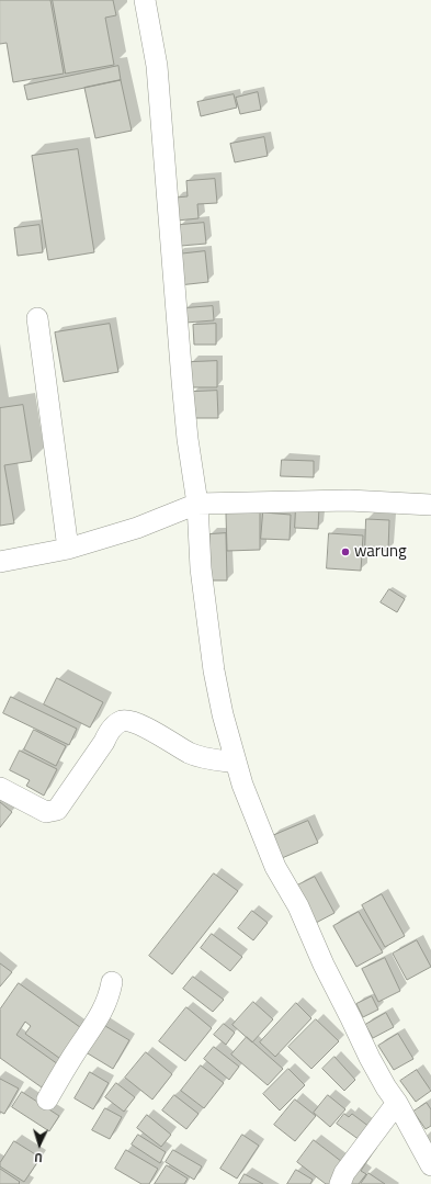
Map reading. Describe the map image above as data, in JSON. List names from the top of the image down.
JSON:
{
  "places": ["warung"],
  "north": "bottom"
}
